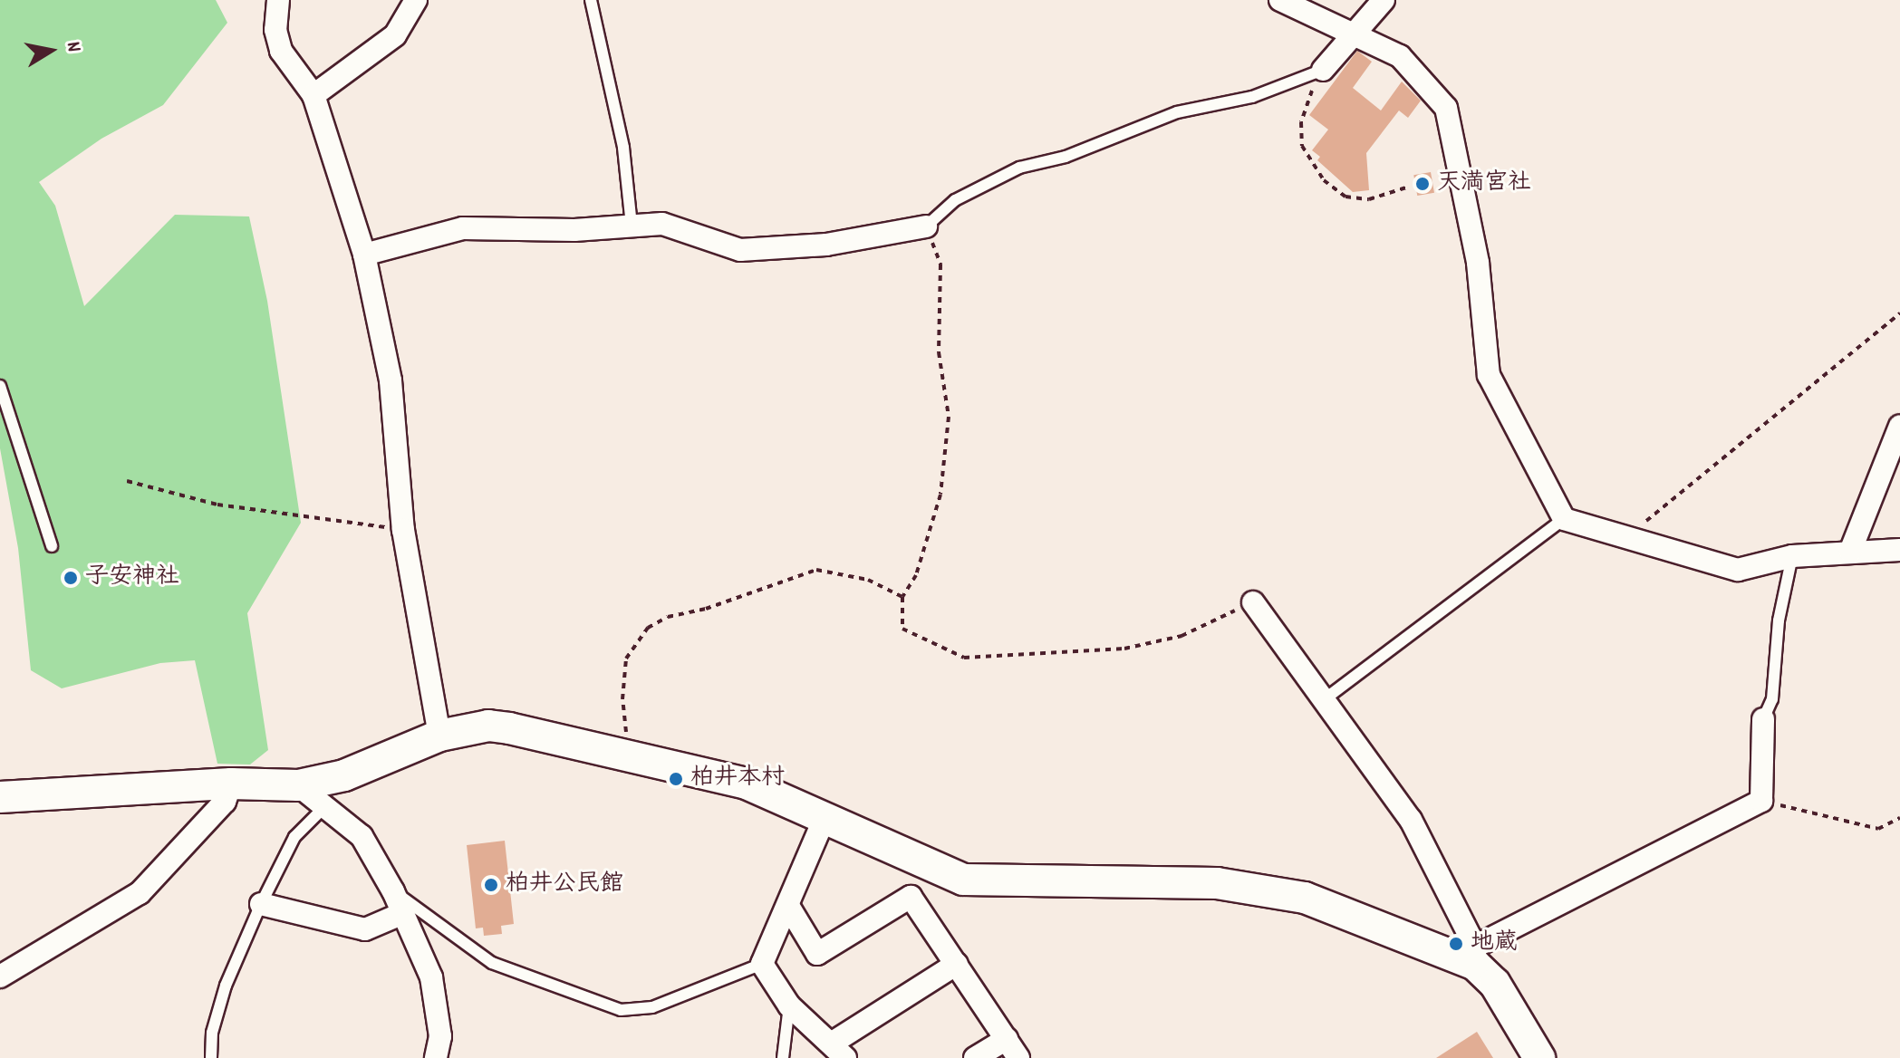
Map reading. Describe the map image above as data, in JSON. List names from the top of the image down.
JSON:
{
  "places": [
    "天満宮社",
    "子安神社",
    "柏井本村",
    "柏井公民館",
    "地蔵"
  ],
  "north": "right"
}
